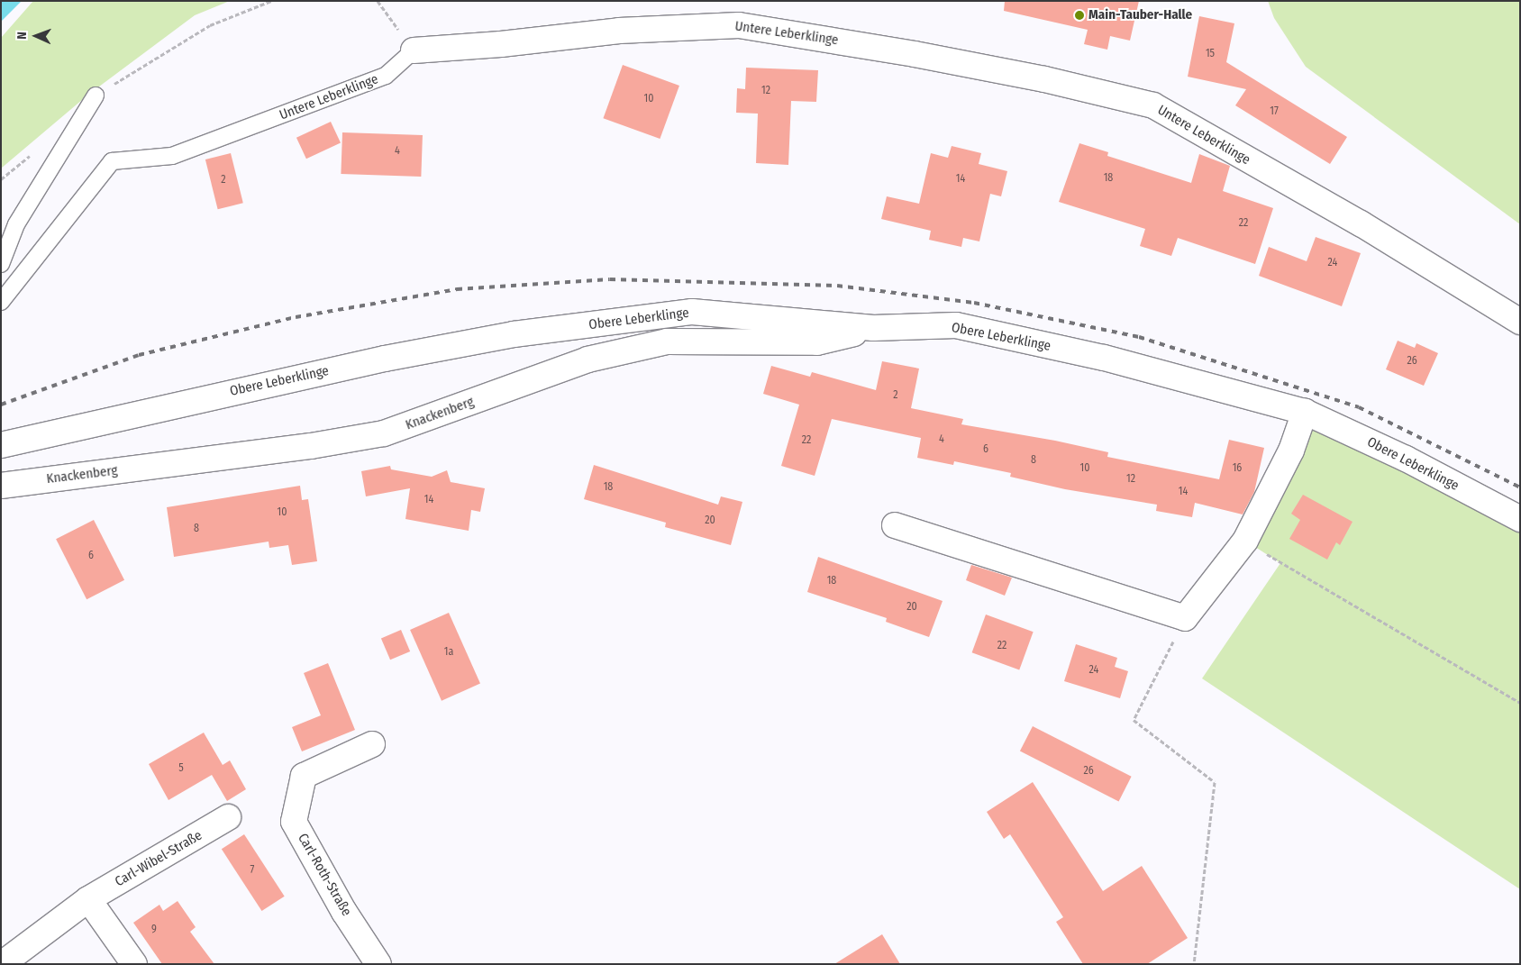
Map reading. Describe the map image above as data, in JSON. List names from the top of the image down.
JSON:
{
  "streets": {
    "street": [
      "Untere Leberklinge",
      "Obere Leberklinge",
      "Knackenberg",
      "Carl-Wibel-Straße",
      "Carl-Roth-Straße"
    ]
  },
  "crossings": [
    ["Obere Leberklinge", "Knackenberg"]
  ],
  "places": ["Main-Tauber-Halle"],
  "house_numbers": [
    "15",
    "12",
    "10",
    "17",
    "4",
    "18",
    "14",
    "2",
    "22",
    "24",
    "26",
    "2",
    "4",
    "22",
    "6",
    "8",
    "10",
    "16",
    "12",
    "18",
    "14",
    "14",
    "10",
    "20",
    "8",
    "6",
    "18",
    "20",
    "22",
    "1a",
    "24",
    "5",
    "26",
    "7",
    "9"
  ],
  "north": "left"
}
